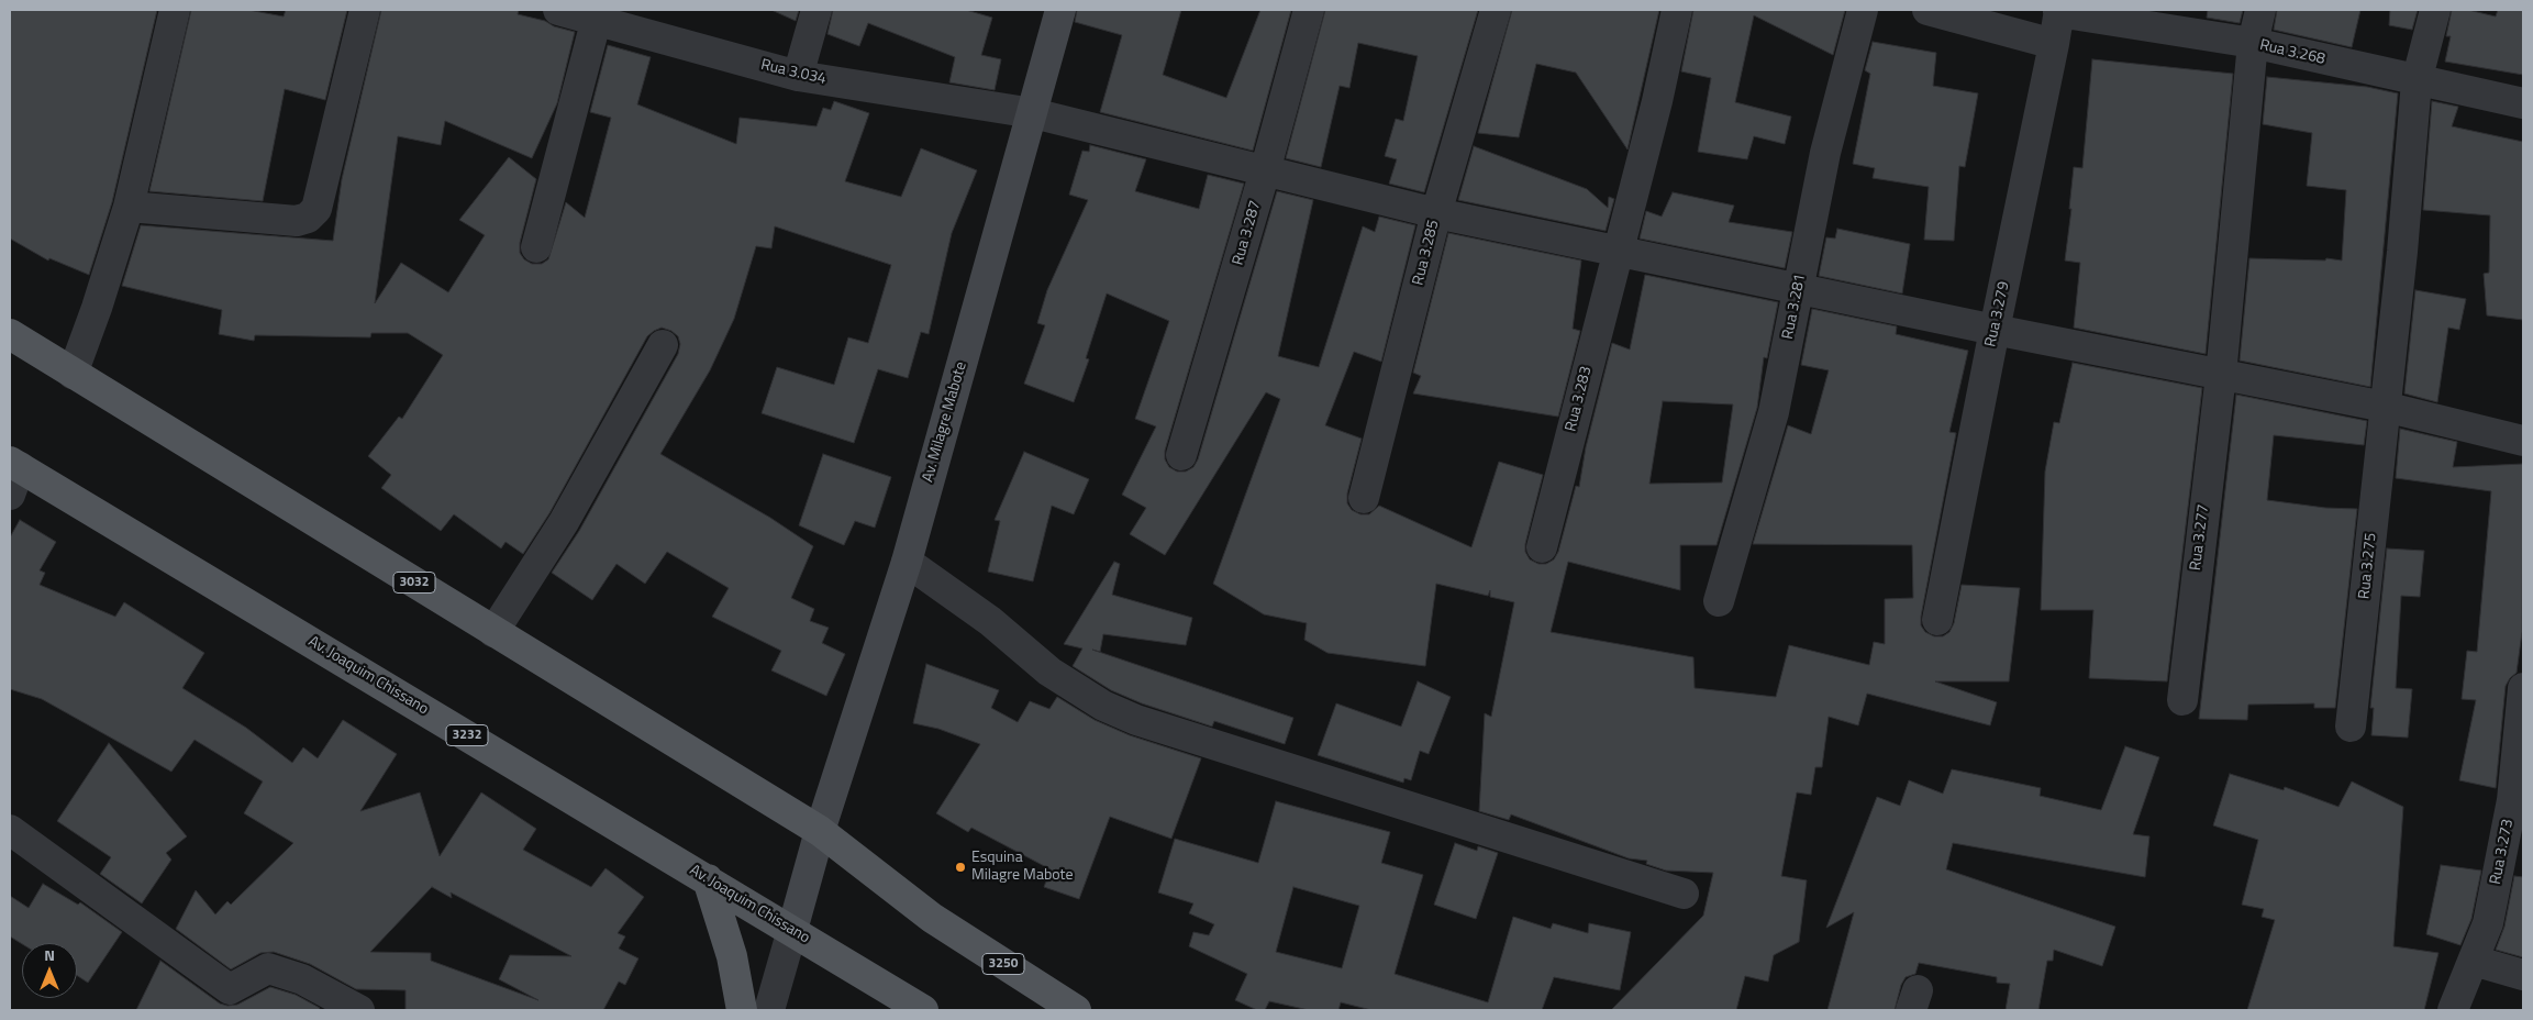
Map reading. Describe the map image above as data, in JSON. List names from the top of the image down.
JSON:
{
  "streets": {
    "main road": [
      "3032",
      "Av. Joaquim Chissano",
      "3232",
      "3250"
    ],
    "street": [
      "Rua 3.268",
      "Rua 3.034",
      "Rua 3.287",
      "Rua 3.285",
      "Rua 3.281",
      "Rua 3.279",
      "Rua 3.283",
      "Av. Milagre Mabote",
      "Rua 3.277",
      "Rua 3.275",
      "Rua 3.273"
    ]
  },
  "crossings": [
    ["Rua 3.268", "Rua 3.279"],
    ["Rua 3.268", "Rua 3.277"],
    ["Rua 3.268", "Rua 3.275"],
    ["Rua 3.034", "Rua 3.287"],
    ["Rua 3.034", "Rua 3.285"],
    ["Rua 3.034", "Rua 3.281"],
    ["Rua 3.034", "Rua 3.279"],
    ["Rua 3.034", "Rua 3.283"],
    ["Rua 3.034", "Av. Milagre Mabote"],
    ["Rua 3.034", "Rua 3.277"],
    ["Rua 3.034", "Rua 3.275"],
    ["Av. Milagre Mabote", "3032"],
    ["Av. Milagre Mabote", "Av. Joaquim Chissano"],
    ["Av. Milagre Mabote", "3250"],
    ["3032", "3250"]
  ],
  "places": ["Esquina Milagre Mabote"],
  "north": "top"
}
